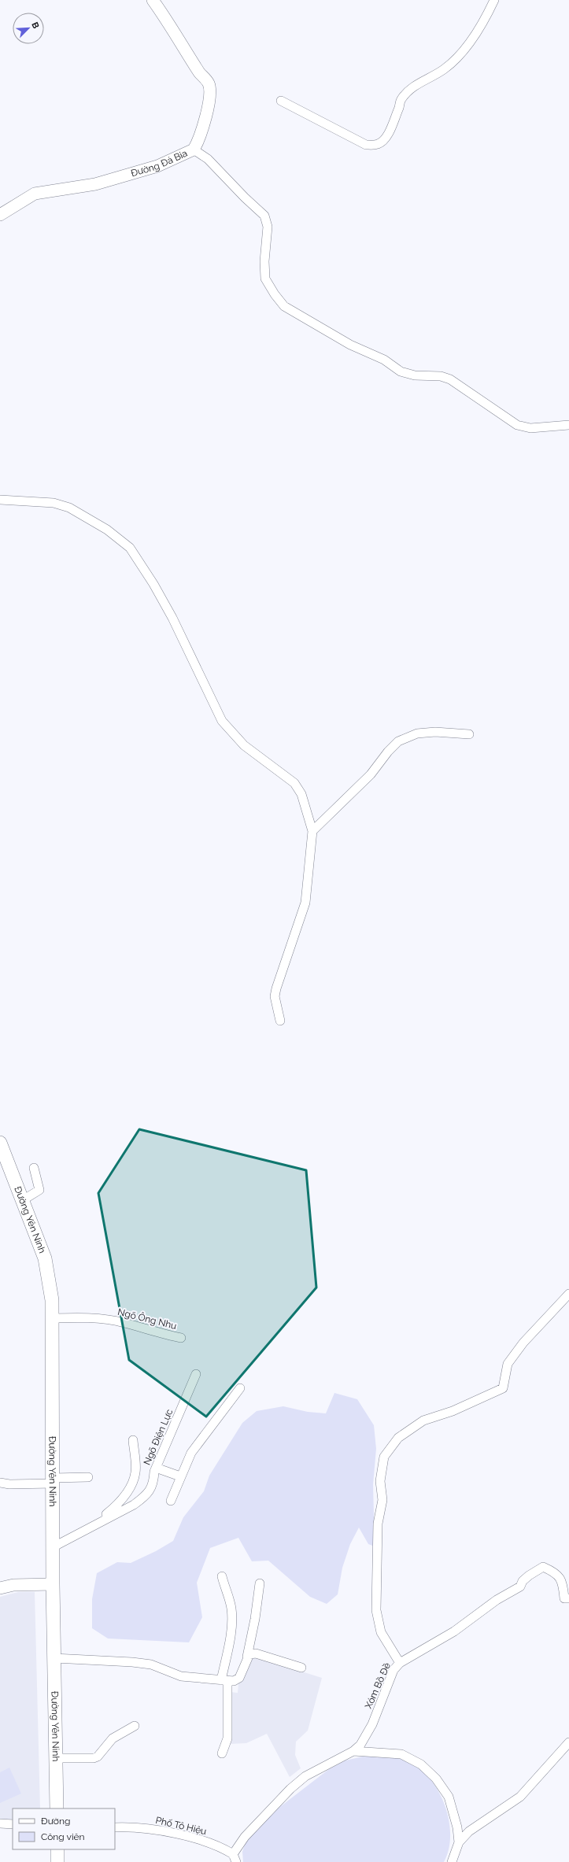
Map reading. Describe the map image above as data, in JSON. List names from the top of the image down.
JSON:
{
  "streets": {
    "main road": ["Đường Yên Ninh"],
    "street": [
      "Đường Đá Bia",
      "Ngõ Ông Nhu",
      "Ngõ Điện Lực",
      "Xóm Bồ Đề",
      "Phố Tô Hiệu"
    ]
  },
  "crossings": [
    ["Đường Yên Ninh", "Ngõ Ông Nhu"],
    ["Đường Yên Ninh", "Ngõ Điện Lực"],
    ["Xóm Bồ Đề", "Phố Tô Hiệu"]
  ],
  "legend": ["Đường", "Công viên"],
  "north": "top right"
}
